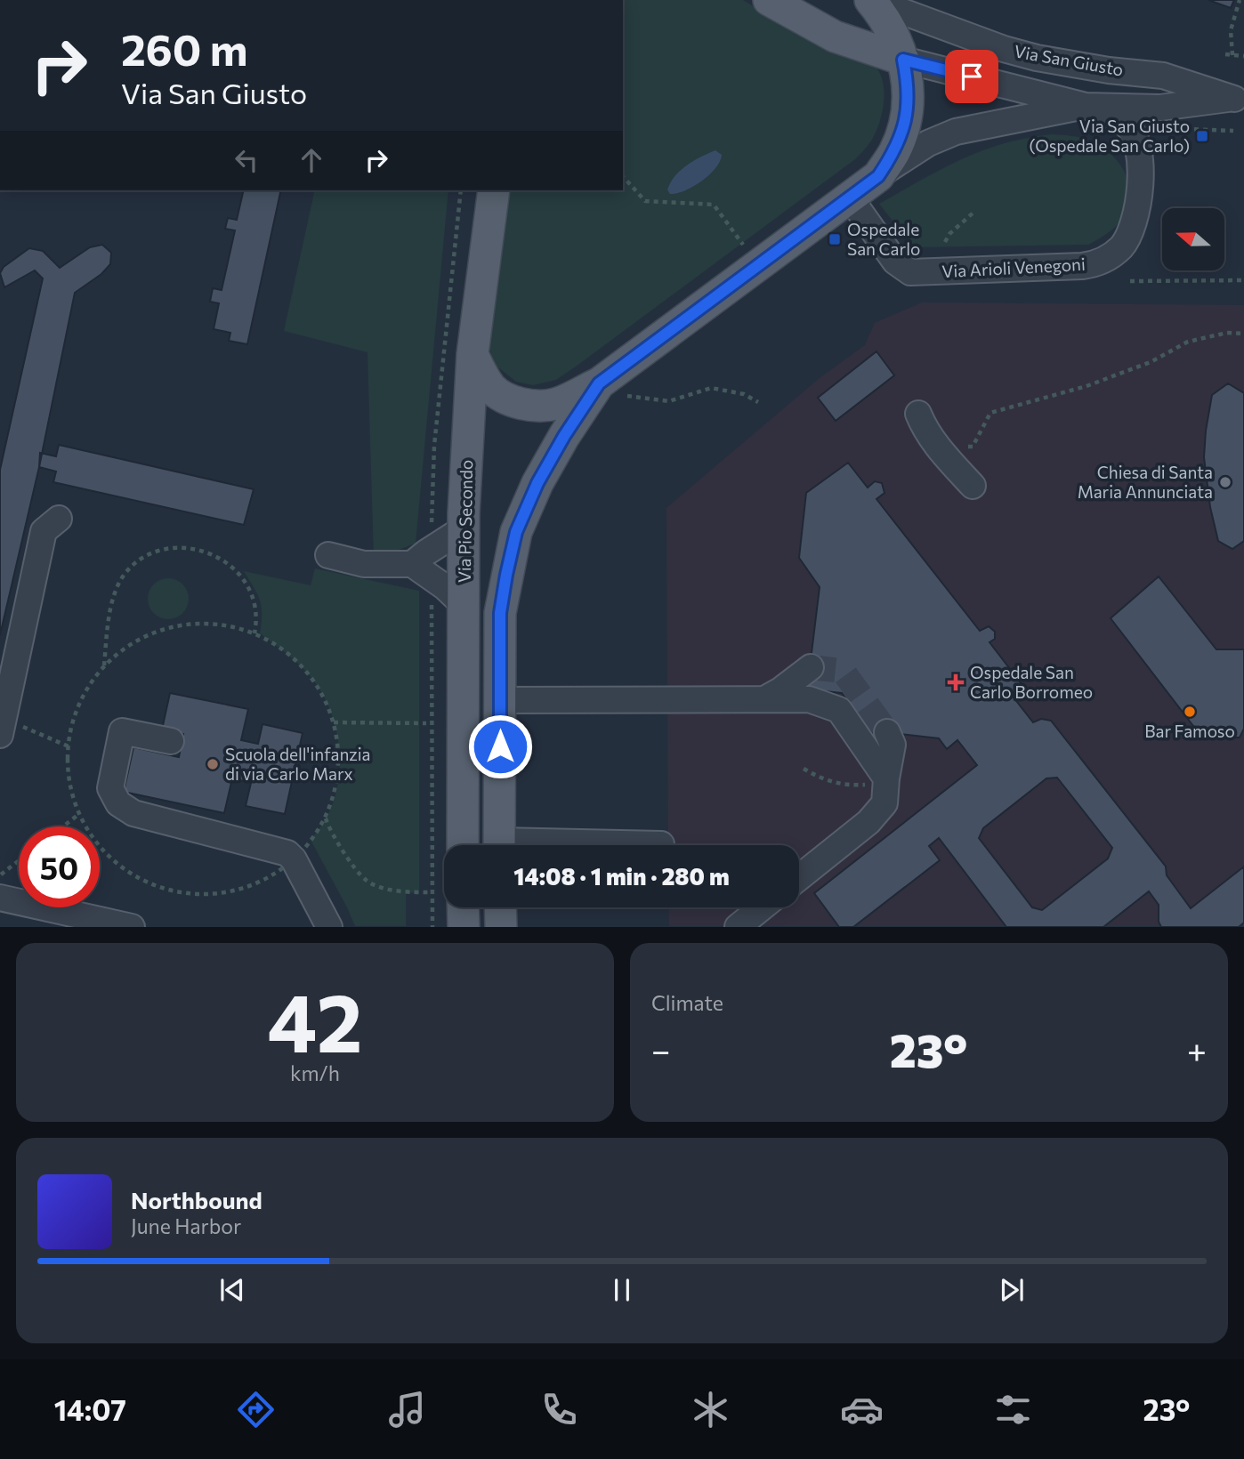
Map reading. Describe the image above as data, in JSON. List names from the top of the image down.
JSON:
{
  "streets": {
    "main road": ["Via San Giusto", "Via Pio Secondo"],
    "street": ["Via Arioli Venegoni"]
  },
  "crossings": [
    ["Via San Giusto", "Via Arioli Venegoni"]
  ],
  "places": {
    "transit": ["Via San Giusto (Ospedale San Carlo)", "Ospedale San Carlo"],
    "other": ["Chiesa di Santa Maria Annunciata", "Bar Famoso", "Scuola dell'infanzia di via Carlo Marx"],
    "health": ["Ospedale San Carlo Borromeo"]
  },
  "north": "left",
  "page": {
    "turn": ["260 m", "Via San Giusto"],
    "limit": "50",
    "trip": "14:08 · 1 min · 280 m",
    "tile": [
      ["42", "km/h"],
      "Climate"
    ],
    "heat": ["−", "23°", "+"],
    "song": ["Northbound", "June Harbor"],
    "tabs": ["14:07", "23°"]
  }
}
